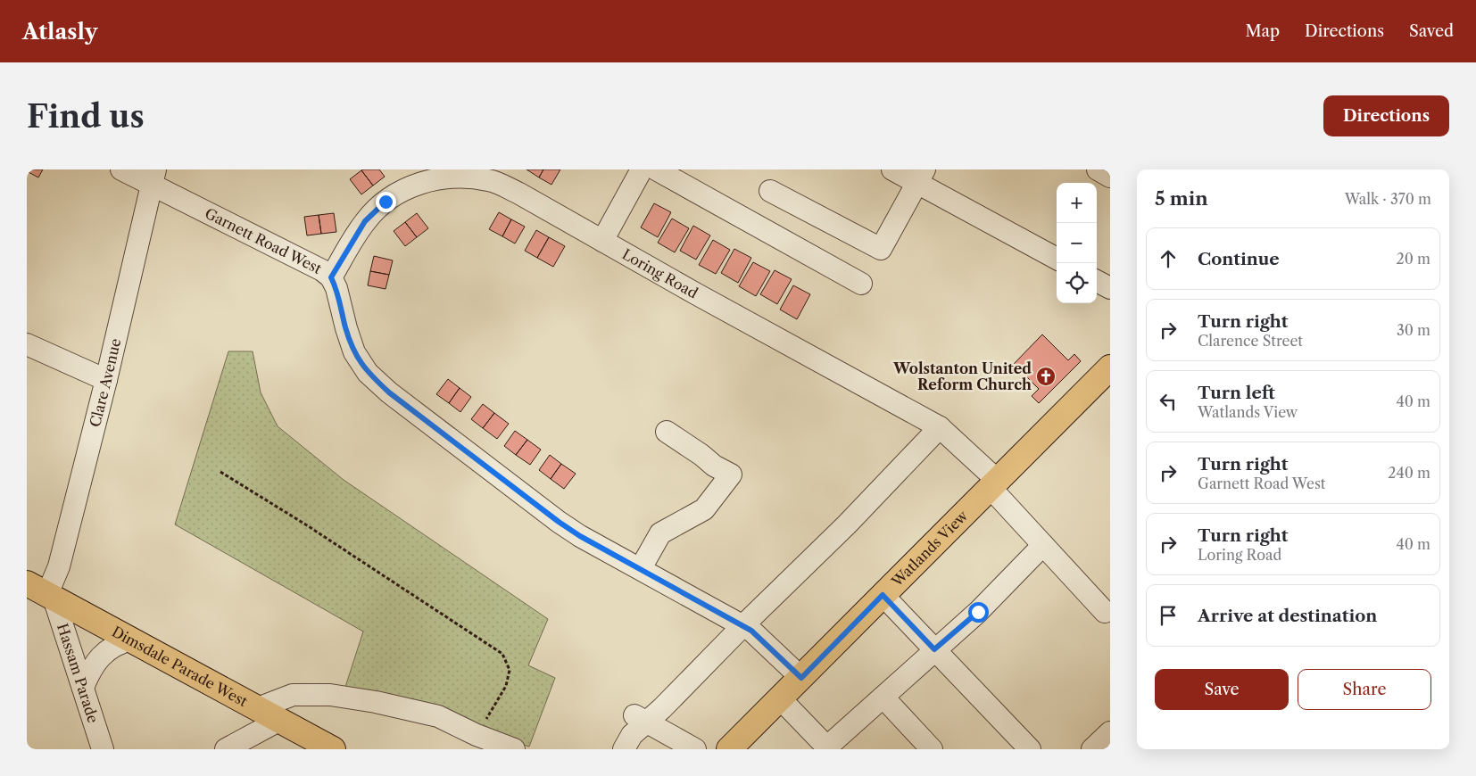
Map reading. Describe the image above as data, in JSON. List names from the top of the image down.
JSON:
{
  "streets": {
    "main road": ["Watlands View", "Dimsdale Parade West"],
    "street": [
      "Garnett Road West",
      "Loring Road",
      "Clare Avenue",
      "Hassam Parade"
    ]
  },
  "crossings": [
    ["Garnett Road West", "Loring Road"],
    ["Garnett Road West", "Clare Avenue"],
    ["Garnett Road West", "Watlands View"],
    ["Loring Road", "Watlands View"],
    ["Clare Avenue", "Dimsdale Parade West"],
    ["Clare Avenue", "Hassam Parade"],
    ["Dimsdale Parade West", "Hassam Parade"]
  ],
  "places": {
    "church": ["Wolstanton United Reform Church"]
  },
  "page": {
    "header": "Atlasly",
    "nav": ["Map", "Directions", "Saved"],
    "buttons": [
      "Directions",
      ["Save", "Share"]
    ],
    "title": "Find us",
    "heading": ["5 min", "Walk · 370 m"],
    "map_buttons": ["+", "−"],
    "list": [
      ["Continue", "20 m"],
      ["Turn right", "Clarence Street", "30 m"],
      ["Turn left", "Watlands View", "40 m"],
      ["Turn right", "Garnett Road West", "240 m"],
      ["Turn right", "Loring Road", "40 m"],
      "Arrive at destination"
    ]
  }
}
